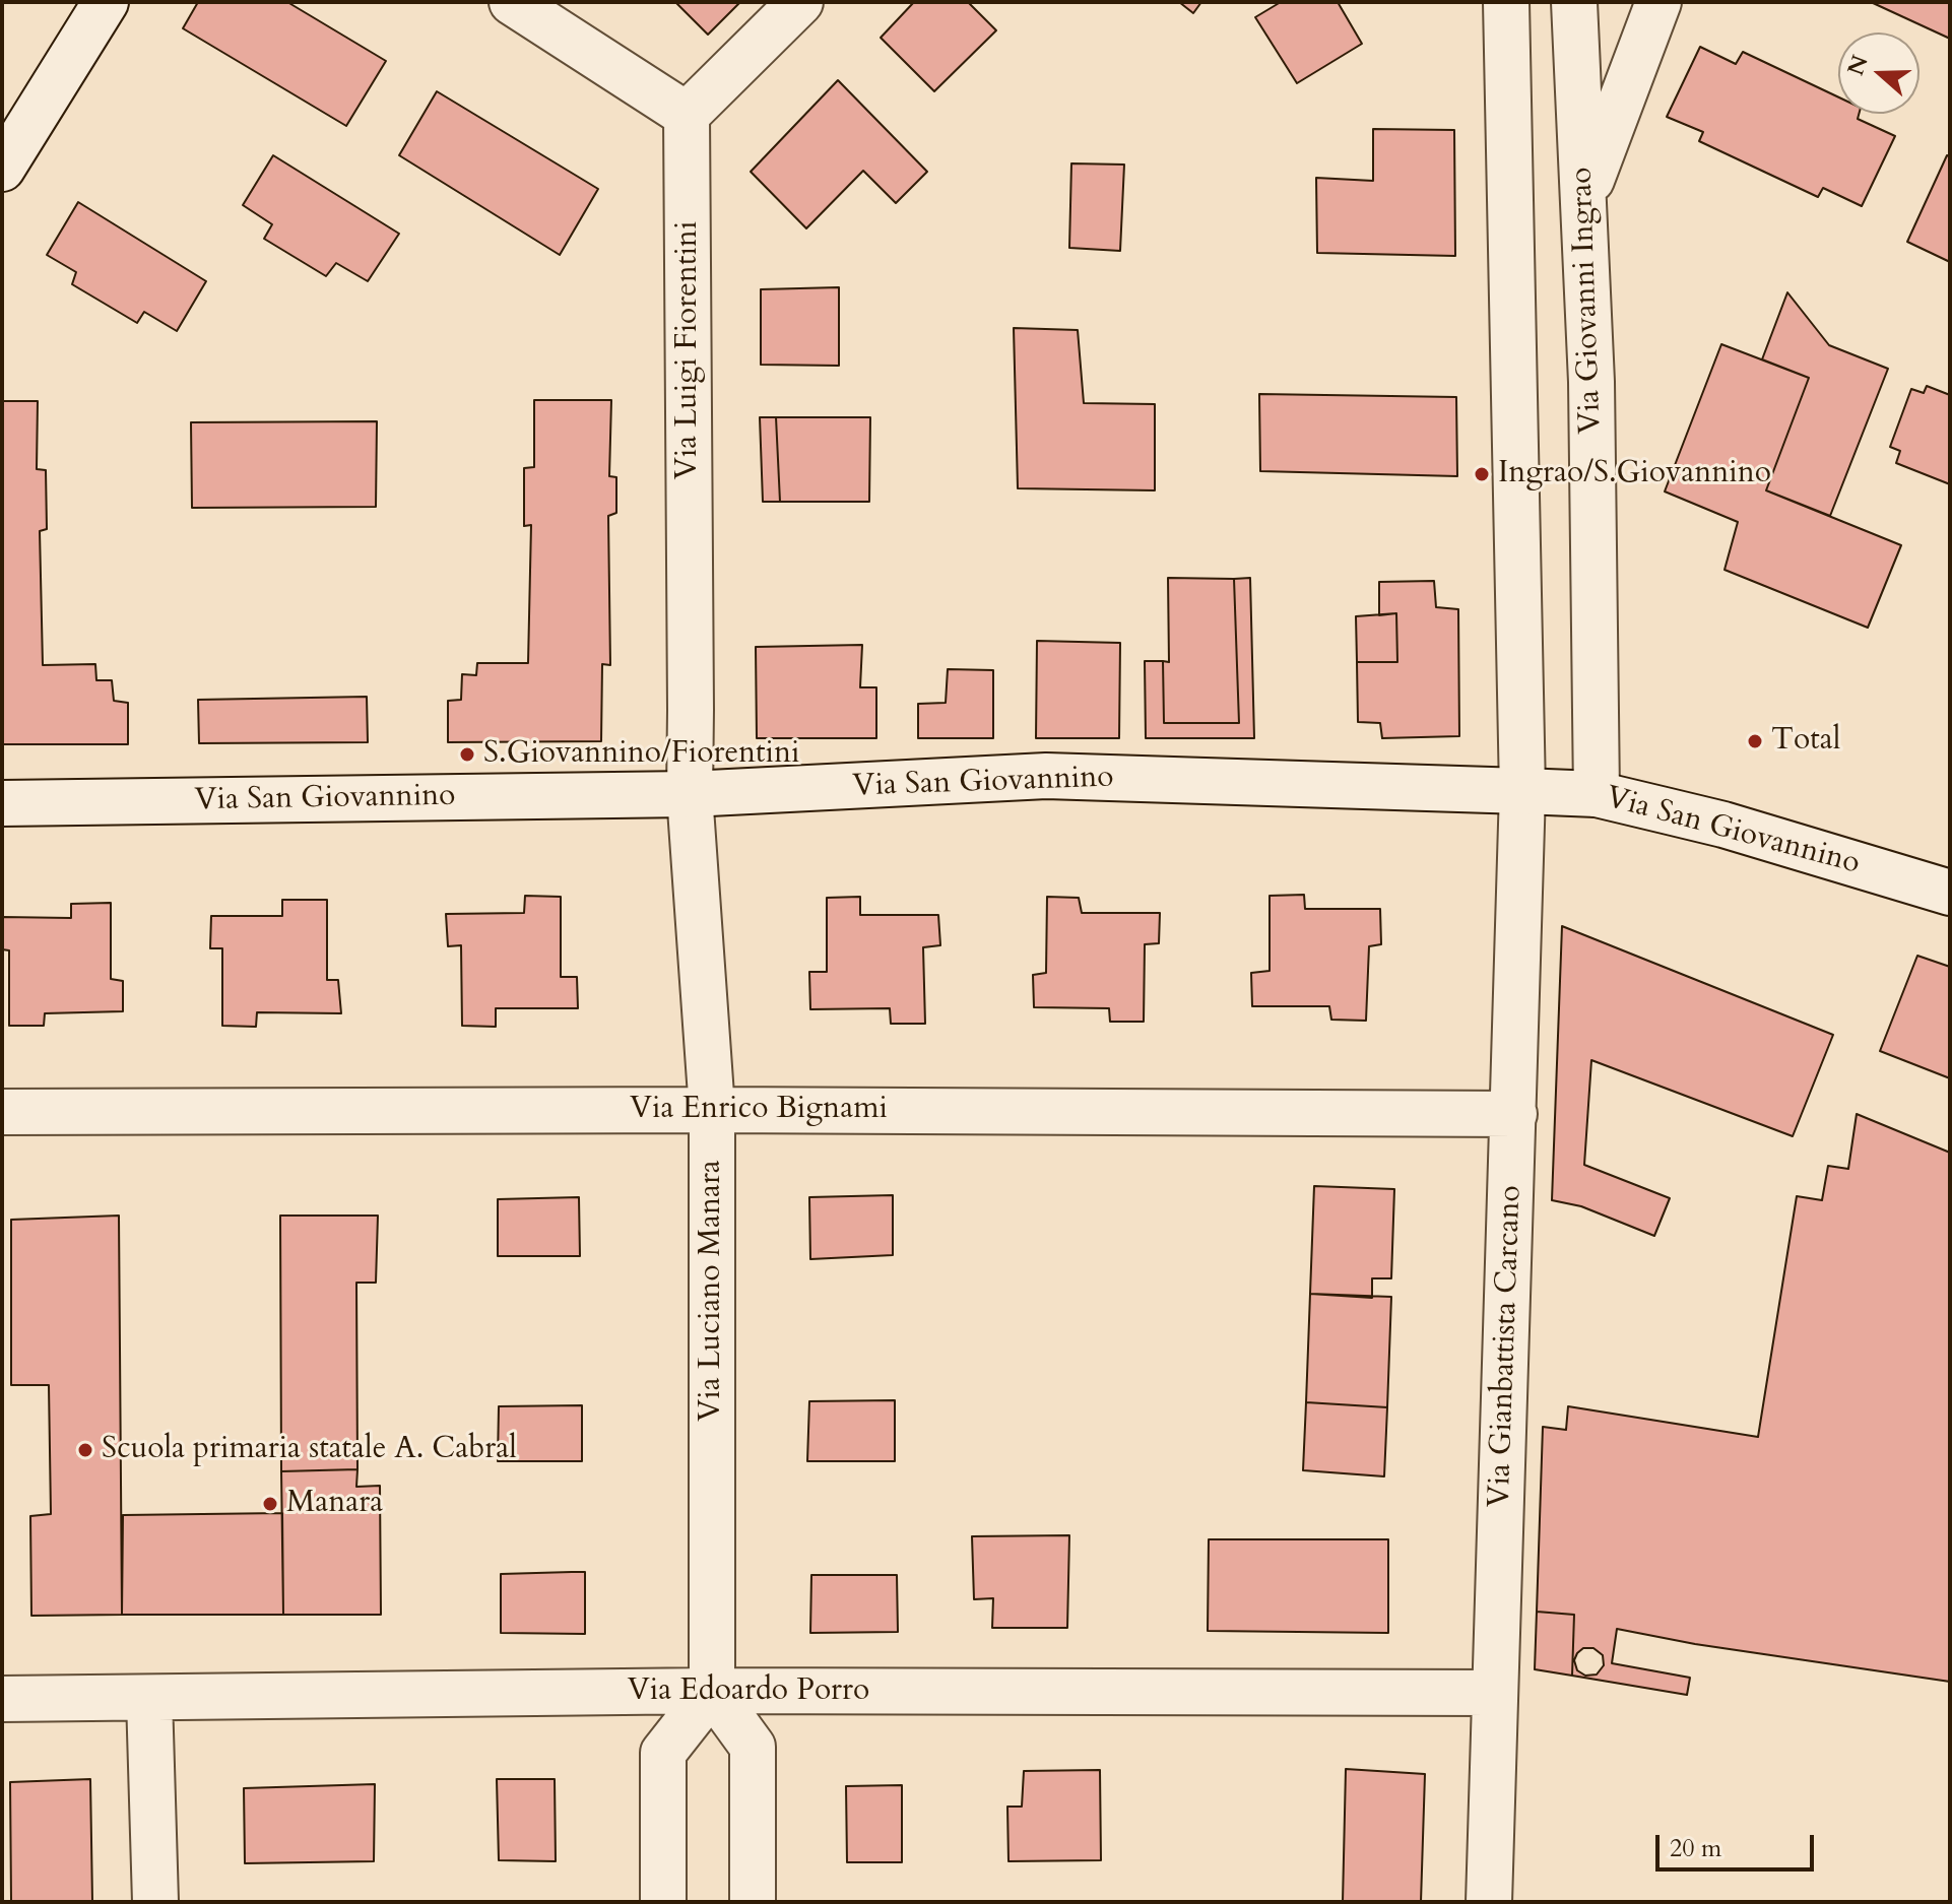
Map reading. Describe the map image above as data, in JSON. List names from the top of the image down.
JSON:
{
  "streets": {
    "street": [
      "Via Giovanni Ingrao",
      "Via Luigi Fiorentini",
      "Via San Giovannino",
      "Via Enrico Bignami",
      "Via Luciano Manara",
      "Via Gianbattista Carcano",
      "Via Edoardo Porro"
    ]
  },
  "crossings": [
    ["Via Giovanni Ingrao", "Via San Giovannino"],
    ["Via Luigi Fiorentini", "Via San Giovannino"],
    ["Via Luigi Fiorentini", "Via Luciano Manara"],
    ["Via San Giovannino", "Via Luciano Manara"],
    ["Via San Giovannino", "Via Gianbattista Carcano"],
    ["Via Enrico Bignami", "Via Luciano Manara"],
    ["Via Enrico Bignami", "Via Gianbattista Carcano"],
    ["Via Luciano Manara", "Via Edoardo Porro"],
    ["Via Gianbattista Carcano", "Via Edoardo Porro"]
  ],
  "places": [
    "Ingrao/S.Giovannino",
    "Total",
    "S.Giovannino/Fiorentini",
    "Scuola primaria statale A. Cabral",
    "Manara"
  ],
  "scale_bar": "20 m",
  "north": "left"
}
